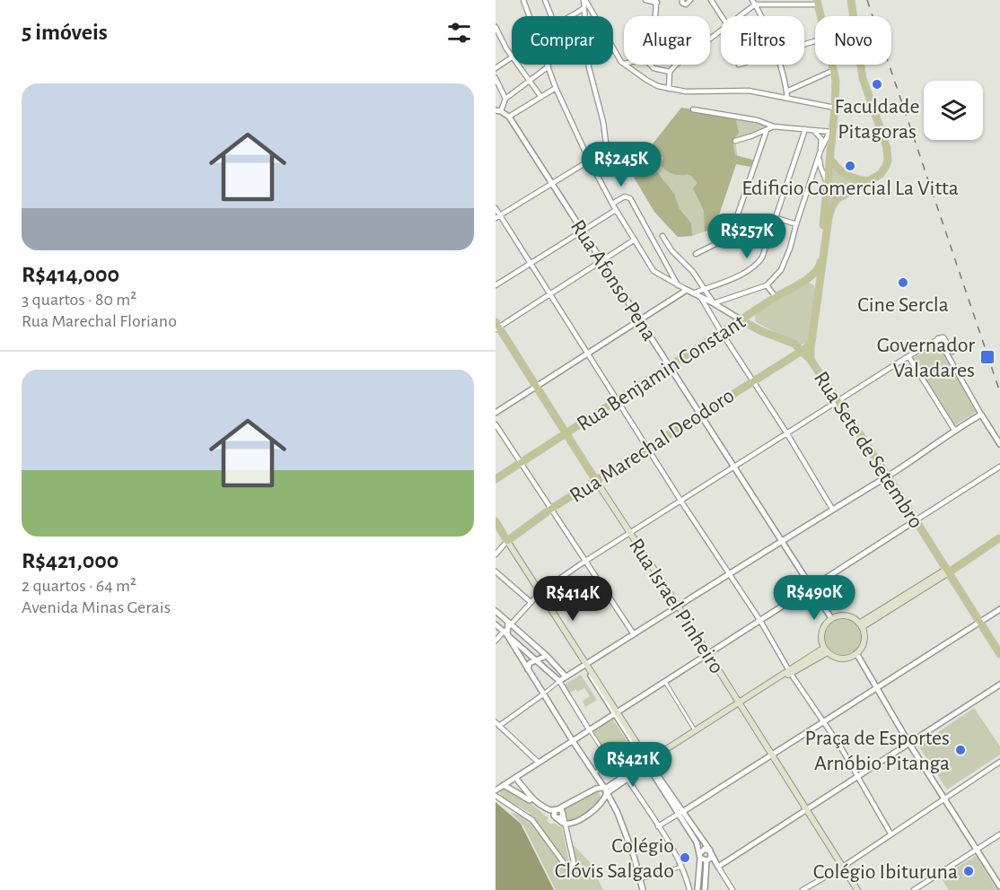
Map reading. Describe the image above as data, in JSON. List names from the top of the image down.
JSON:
{
  "streets": {
    "main road": [
      "Rua Benjamin Constant",
      "Rua Marechal Deodoro",
      "Rua Sete de Setembro",
      "Rua Israel Pinheiro"
    ],
    "street": ["Rua Afonso Pena"]
  },
  "crossings": [
    ["Rua Afonso Pena", "Rua Benjamin Constant"],
    ["Rua Afonso Pena", "Rua Marechal Deodoro"],
    ["Rua Benjamin Constant", "Rua Israel Pinheiro"],
    ["Rua Marechal Deodoro", "Rua Sete de Setembro"],
    ["Rua Marechal Deodoro", "Rua Israel Pinheiro"]
  ],
  "places": {
    "other": [
      "Faculdade Pitagoras",
      "Edificio Comercial La Vitta",
      "Cine Sercla",
      "Praça de Esportes Arnóbio Pitanga",
      "Colégio Clóvis Salgado",
      "Colégio Ibituruna"
    ],
    "transit": ["Governador Valadares"]
  },
  "page": {
    "heading": "5 imóveis",
    "chip": [
      "Comprar",
      "Alugar",
      "Filtros",
      "Novo"
    ],
    "list": [
      {
        "name": "R$414,000",
        "note": "3 quartos · 80 m² · Rua Marechal Floriano"
      },
      {
        "name": "R$421,000",
        "note": "2 quartos · 64 m² · Avenida Minas Gerais"
      }
    ],
    "price": [
      "R$245K",
      "R$257K",
      "R$490K",
      "R$414K",
      "R$421K"
    ]
  }
}
